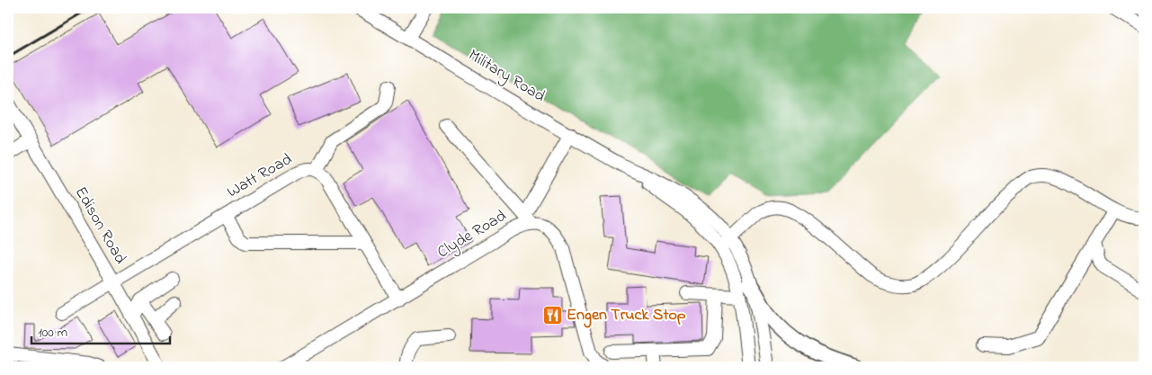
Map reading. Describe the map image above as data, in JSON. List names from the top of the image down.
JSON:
{
  "streets": {
    "street": [
      "Military Road",
      "Watt Road",
      "Edison Road",
      "Clyde Road"
    ]
  },
  "crossings": [
    ["Watt Road", "Edison Road"],
    ["Watt Road", "Clyde Road"]
  ],
  "places": {
    "restaurant": ["Engen Truck Stop"]
  },
  "scale_bar": "100 m"
}
